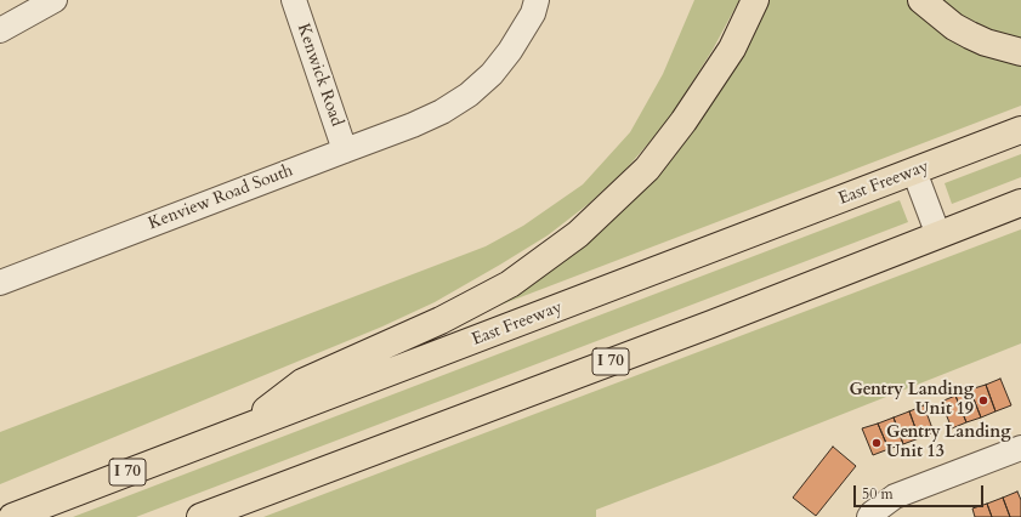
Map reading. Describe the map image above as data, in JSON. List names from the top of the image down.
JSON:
{
  "streets": {
    "highway": ["East Freeway", "I 70"],
    "street": ["Kenwick Road", "Kenview Road South"]
  },
  "crossings": [
    ["Kenwick Road", "Kenview Road South"]
  ],
  "places": ["Gentry Landing Unit 19", "Gentry Landing Unit 13"],
  "scale_bar": "50 m"
}
